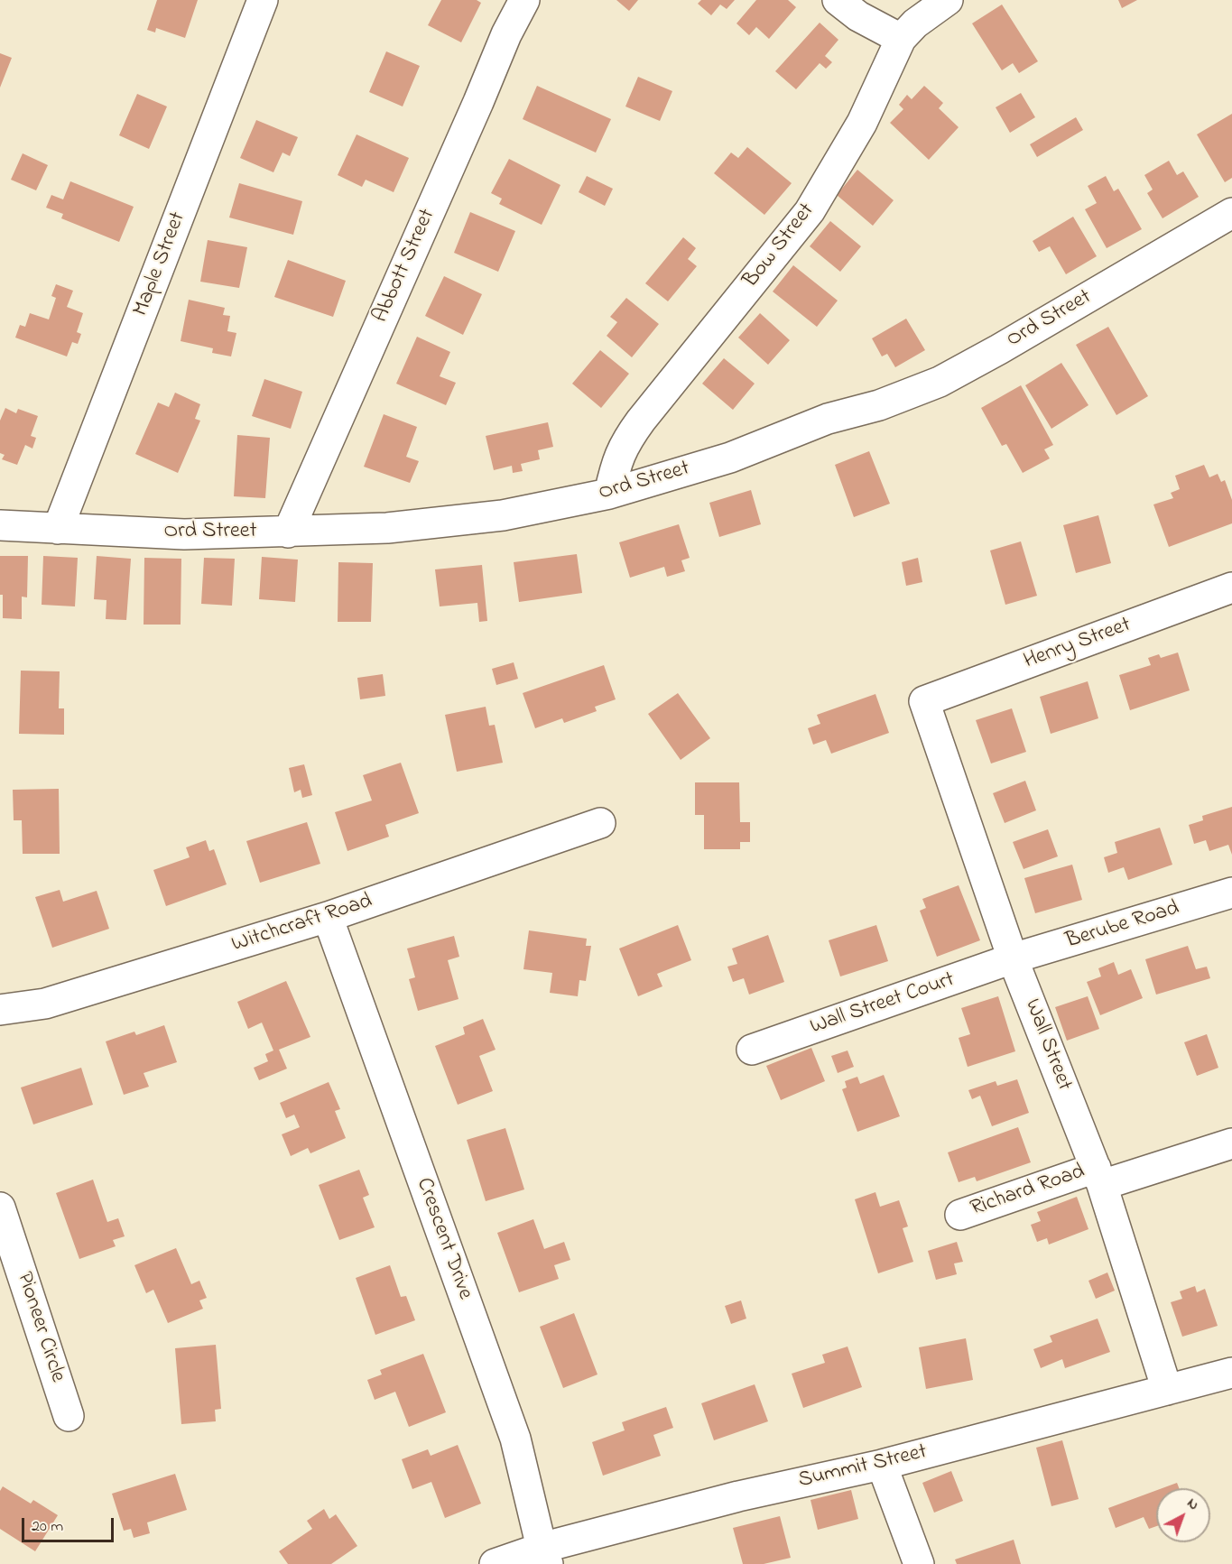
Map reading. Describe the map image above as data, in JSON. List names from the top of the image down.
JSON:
{
  "streets": {
    "street": [
      "Bow Street",
      "Maple Street",
      "Abbott Street",
      "Ord Street",
      "Henry Street",
      "Witchcraft Road",
      "Berube Road",
      "Wall Street Court",
      "Wall Street",
      "Richard Road",
      "Crescent Drive",
      "Pioneer Circle",
      "Summit Street"
    ]
  },
  "crossings": [
    ["Bow Street", "Ord Street"],
    ["Maple Street", "Ord Street"],
    ["Abbott Street", "Ord Street"],
    ["Henry Street", "Wall Street"],
    ["Witchcraft Road", "Crescent Drive"],
    ["Berube Road", "Wall Street Court"],
    ["Berube Road", "Wall Street"],
    ["Wall Street Court", "Wall Street"],
    ["Wall Street", "Richard Road"],
    ["Wall Street", "Summit Street"],
    ["Crescent Drive", "Summit Street"]
  ],
  "scale_bar": "20 m",
  "north": "top right"
}
